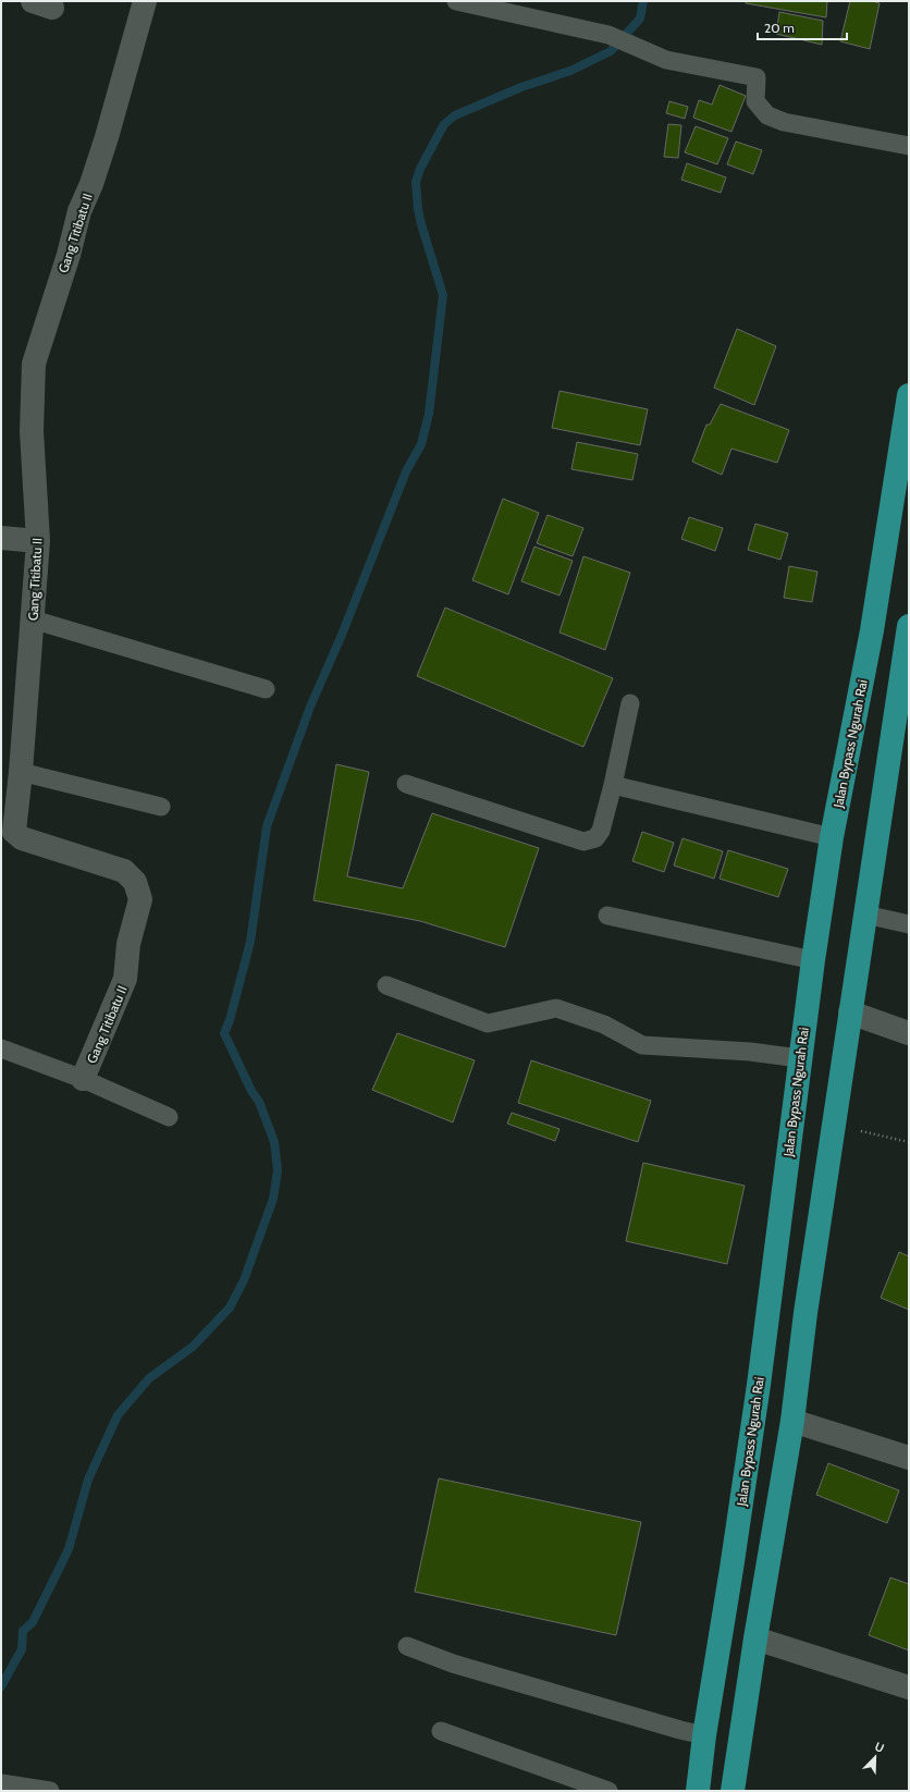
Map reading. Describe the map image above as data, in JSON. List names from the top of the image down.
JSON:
{
  "streets": {
    "highway": ["Jalan Bypass Ngurah Rai"],
    "street": ["Gang Titibatu II"]
  },
  "scale_bar": "20 m",
  "north": "top right"
}
